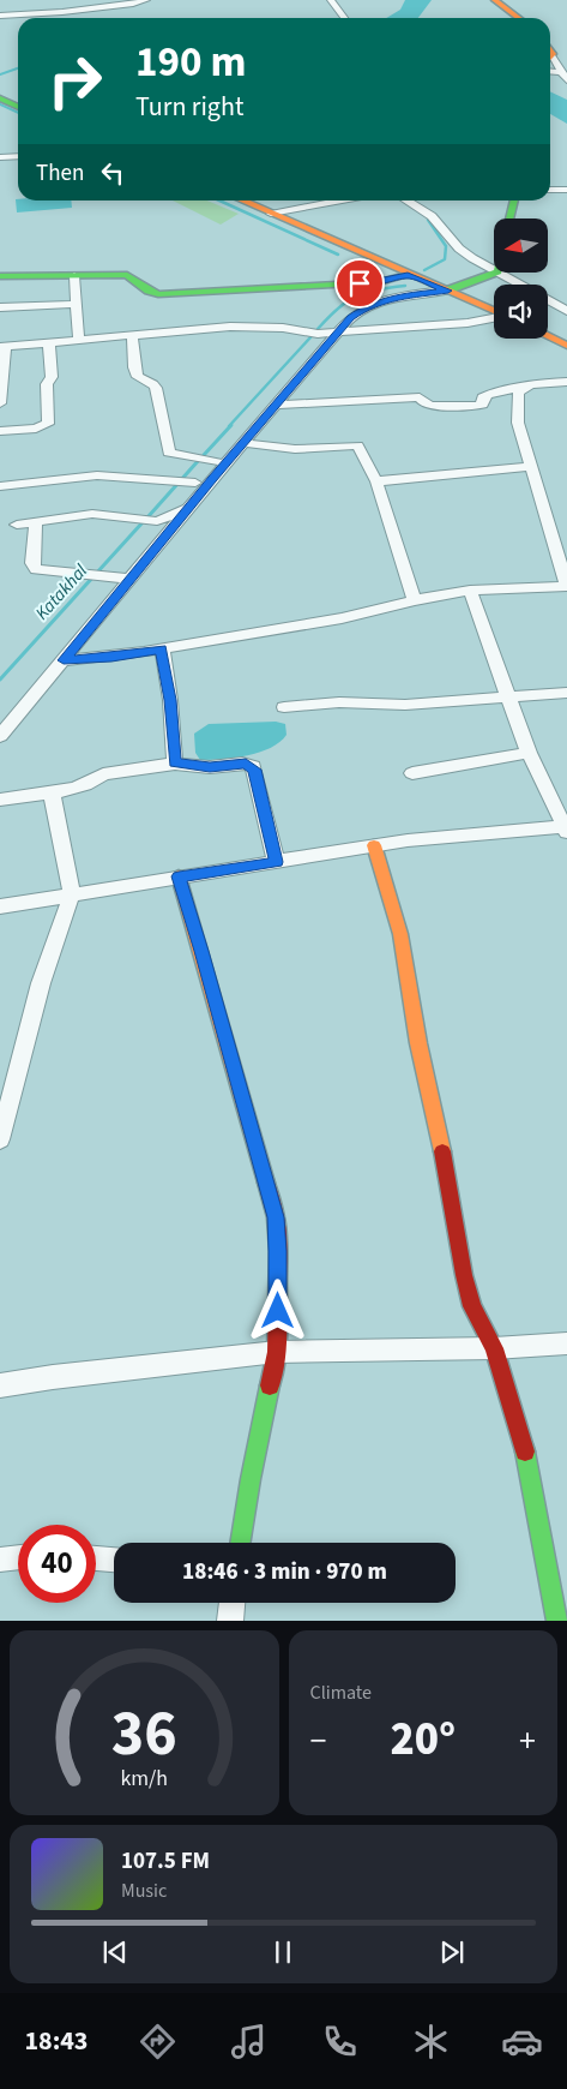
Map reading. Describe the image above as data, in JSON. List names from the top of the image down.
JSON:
{
  "water": ["Katakhal"],
  "north": "left",
  "page": {
    "turn": ["190 m", "Turn right"],
    "then": "Then",
    "limit": "40",
    "trip": "18:46 · 3 min · 970 m",
    "tile": "Climate",
    "heat": ["−", "20°", "+"],
    "song": ["107.5 FM", "Music"],
    "tabs": "18:43",
    "gauge": ["36", "km/h"]
  }
}
